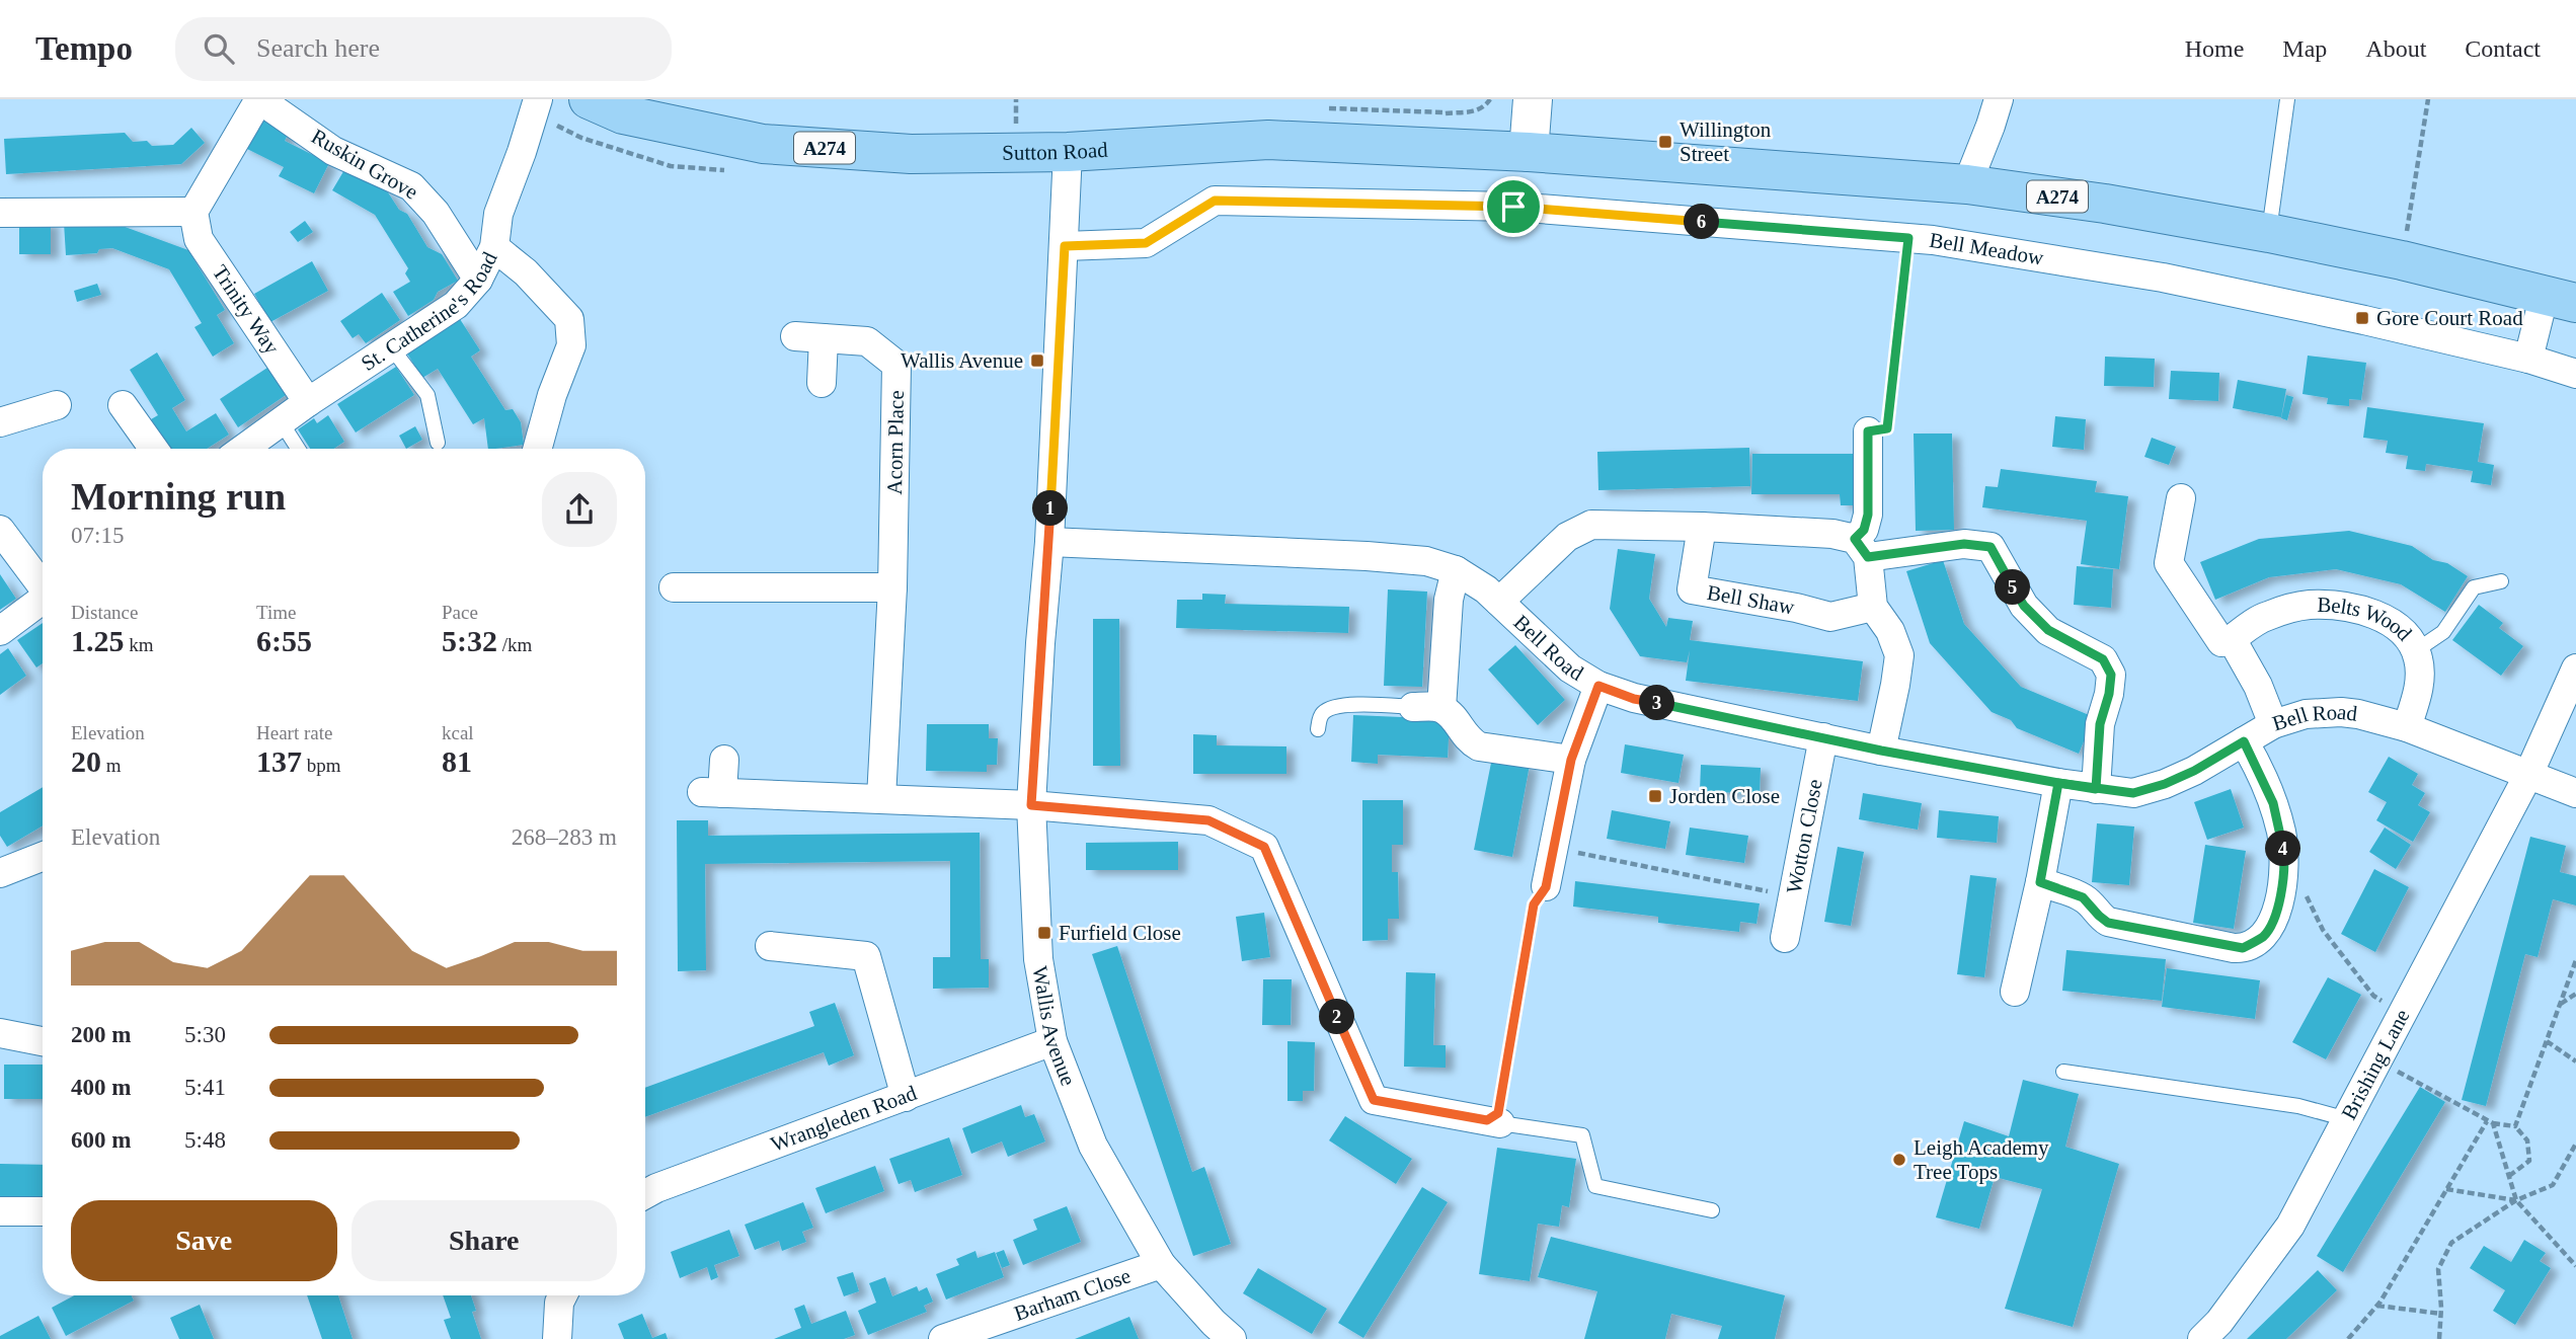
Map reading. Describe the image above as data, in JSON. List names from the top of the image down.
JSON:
{
  "streets": {
    "main road": ["A274", "Sutton Road"],
    "street": [
      "Ruskin Grove",
      "Bell Meadow",
      "St. Catherine's Road",
      "Trinity Way",
      "Acorn Place",
      "Bell Shaw",
      "Belts Wood",
      "Bell Road",
      "Wotton Close",
      "Wallis Avenue",
      "Brishing Lane",
      "Wrangleden Road",
      "Barham Close"
    ]
  },
  "crossings": [
    ["A274", "Sutton Road"],
    ["Sutton Road", "Wallis Avenue"],
    ["Ruskin Grove", "St. Catherine's Road"],
    ["Bell Meadow", "Wallis Avenue"],
    ["St. Catherine's Road", "Trinity Way"],
    ["Belts Wood", "Bell Road"],
    ["Bell Road", "Wotton Close"],
    ["Bell Road", "Wallis Avenue"],
    ["Bell Road", "Brishing Lane"],
    ["Wallis Avenue", "Wrangleden Road"],
    ["Wallis Avenue", "Barham Close"]
  ],
  "places": {
    "transit": [
      "Willington Street",
      "Gore Court Road",
      "Wallis Avenue",
      "Jorden Close",
      "Furfield Close"
    ],
    "other": ["Leigh Academy Tree Tops"]
  },
  "page": {
    "header": "Tempo",
    "search": "Search here",
    "nav": [
      "Home",
      "Map",
      "About",
      "Contact"
    ],
    "pins": [
      "6",
      "1",
      "5",
      "3",
      "4",
      "2"
    ],
    "heading": ["Morning run", "07:15"],
    "stats": [
      ["Distance", "1.25 km"],
      ["Time", "6:55"],
      ["Pace", "5:32 /km"],
      ["Elevation", "20 m"],
      ["Heart rate", "137 bpm"],
      ["kcal", "81"]
    ],
    "chart": ["Elevation", "268–283 m"],
    "list": [
      {
        "name": "200 m",
        "note": "5:30"
      },
      {
        "name": "400 m",
        "note": "5:41"
      },
      {
        "name": "600 m",
        "note": "5:48"
      }
    ],
    "buttons": ["Save", "Share"]
  }
}
